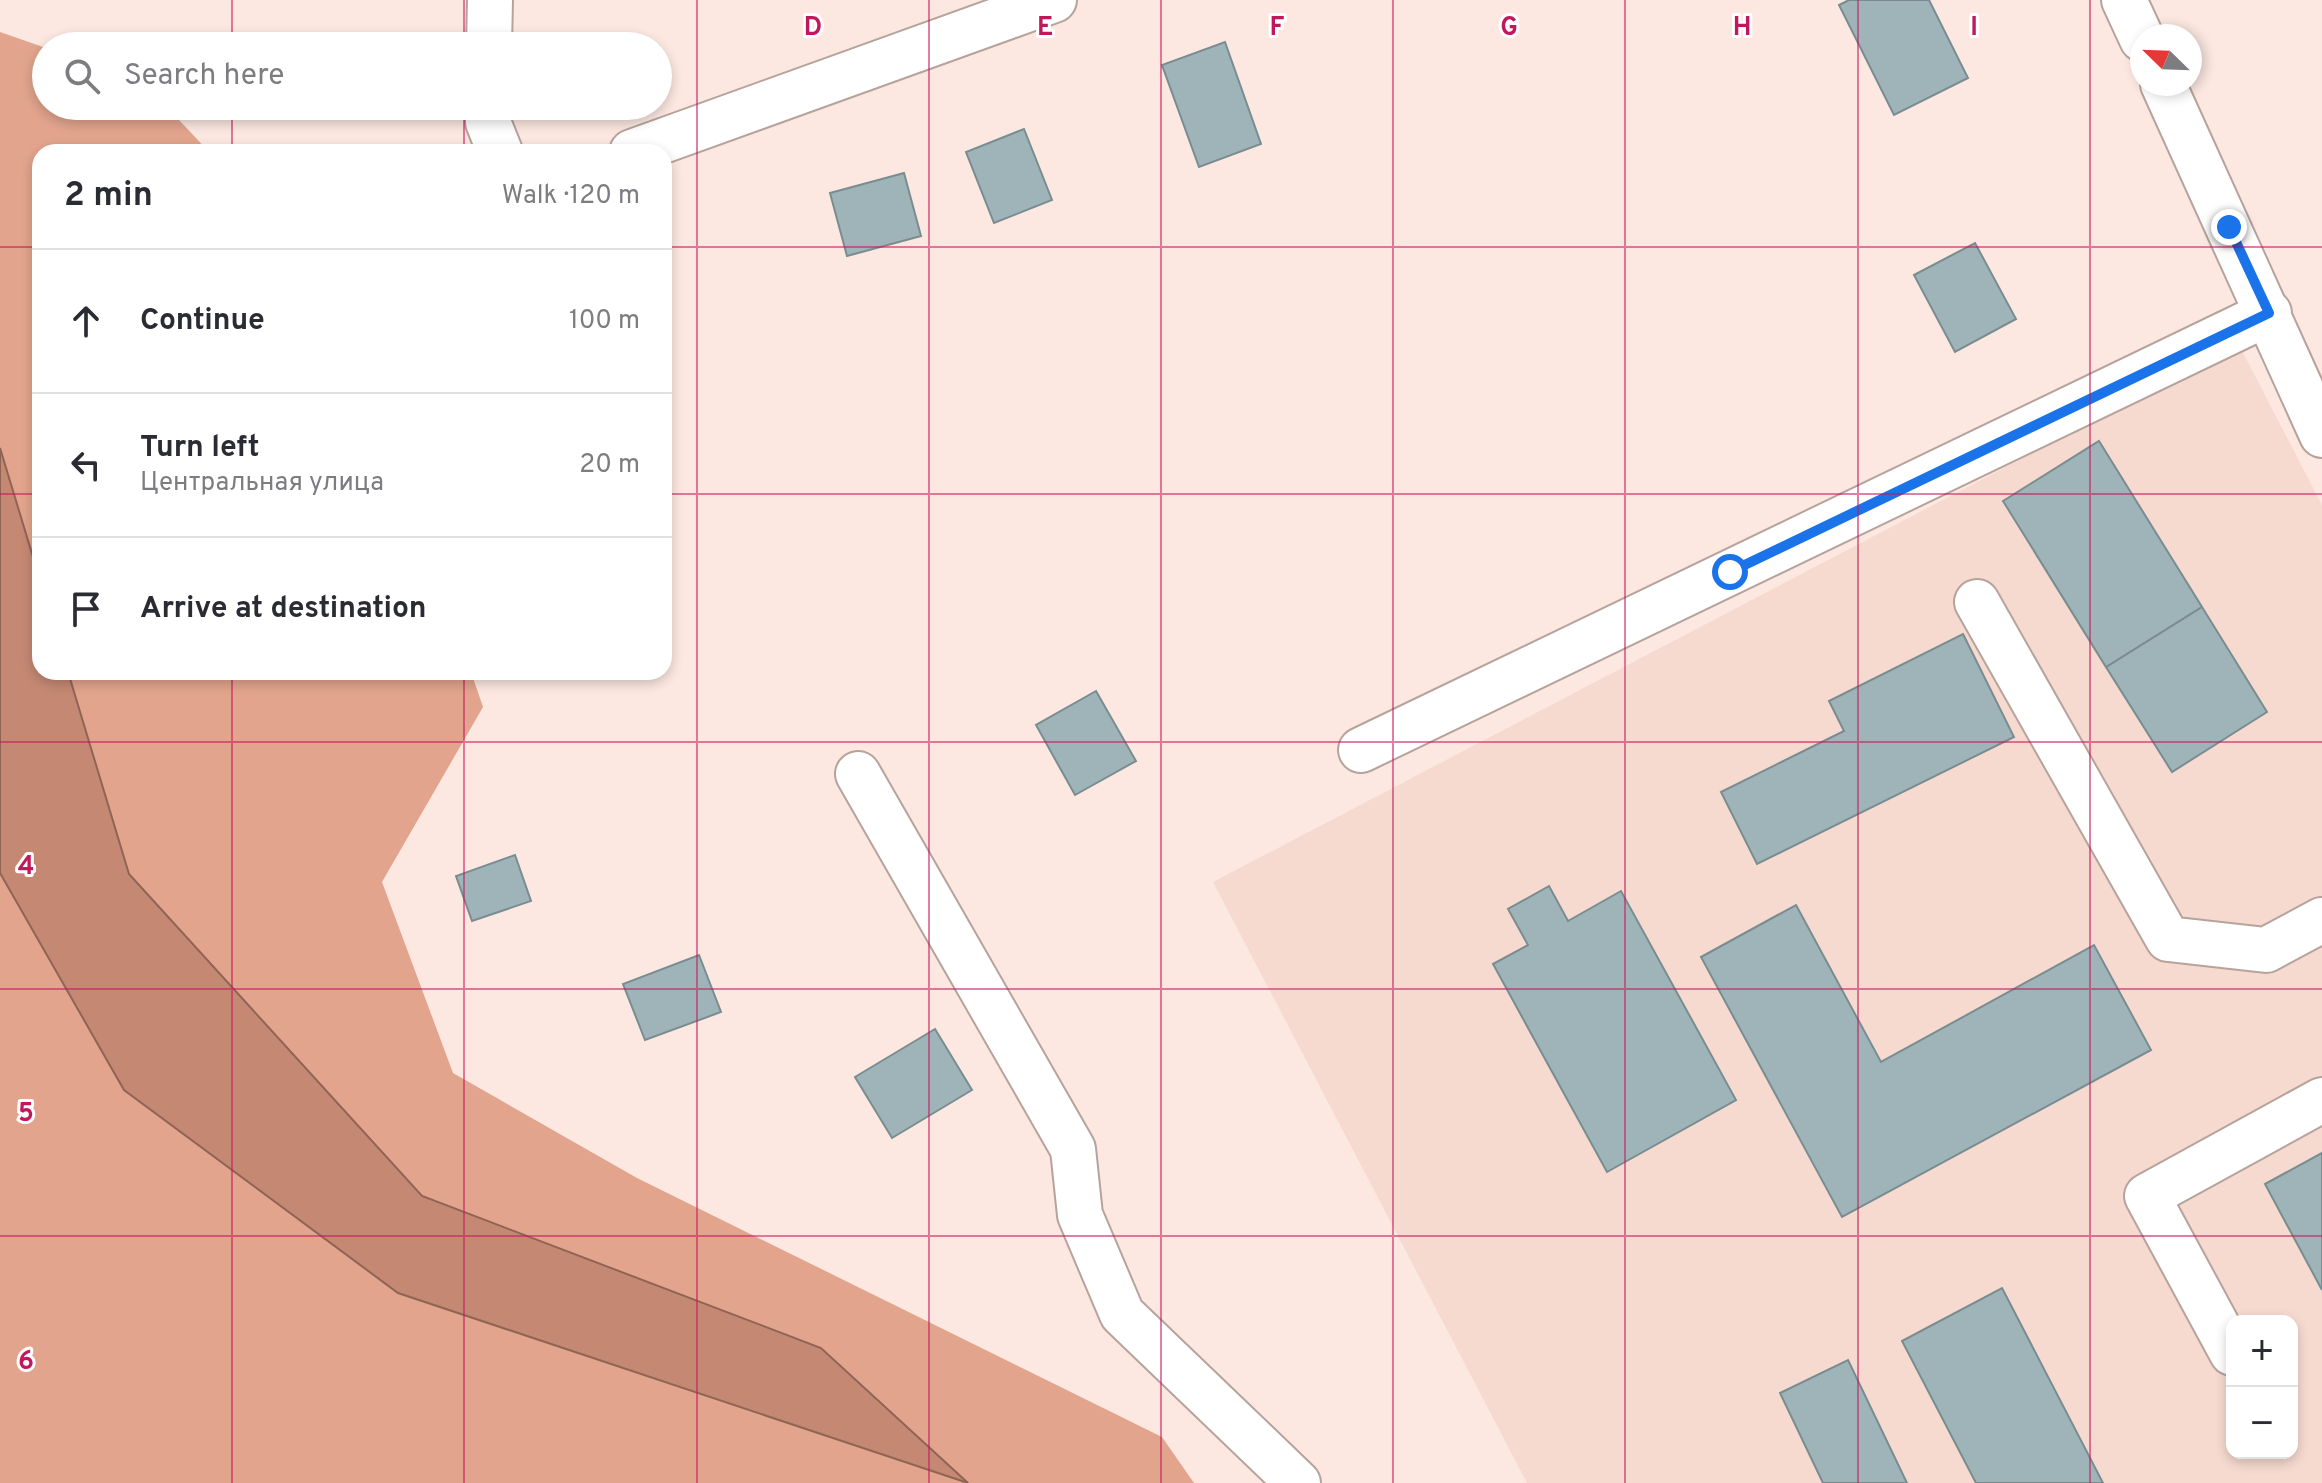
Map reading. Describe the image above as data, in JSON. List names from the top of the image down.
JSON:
{
  "north": "top left",
  "page": {
    "search": "Search here",
    "heading": ["2 min", "Walk · 120 m"],
    "list": [
      ["Continue", "100 m"],
      ["Turn left", "Центральная улица", "20 m"],
      "Arrive at destination"
    ],
    "map_buttons": ["+", "−"]
  },
  "grid": {
    "columns": [
      "D",
      "E",
      "F",
      "G",
      "H",
      "I"
    ],
    "rows": ["4", "5", "6"]
  }
}
